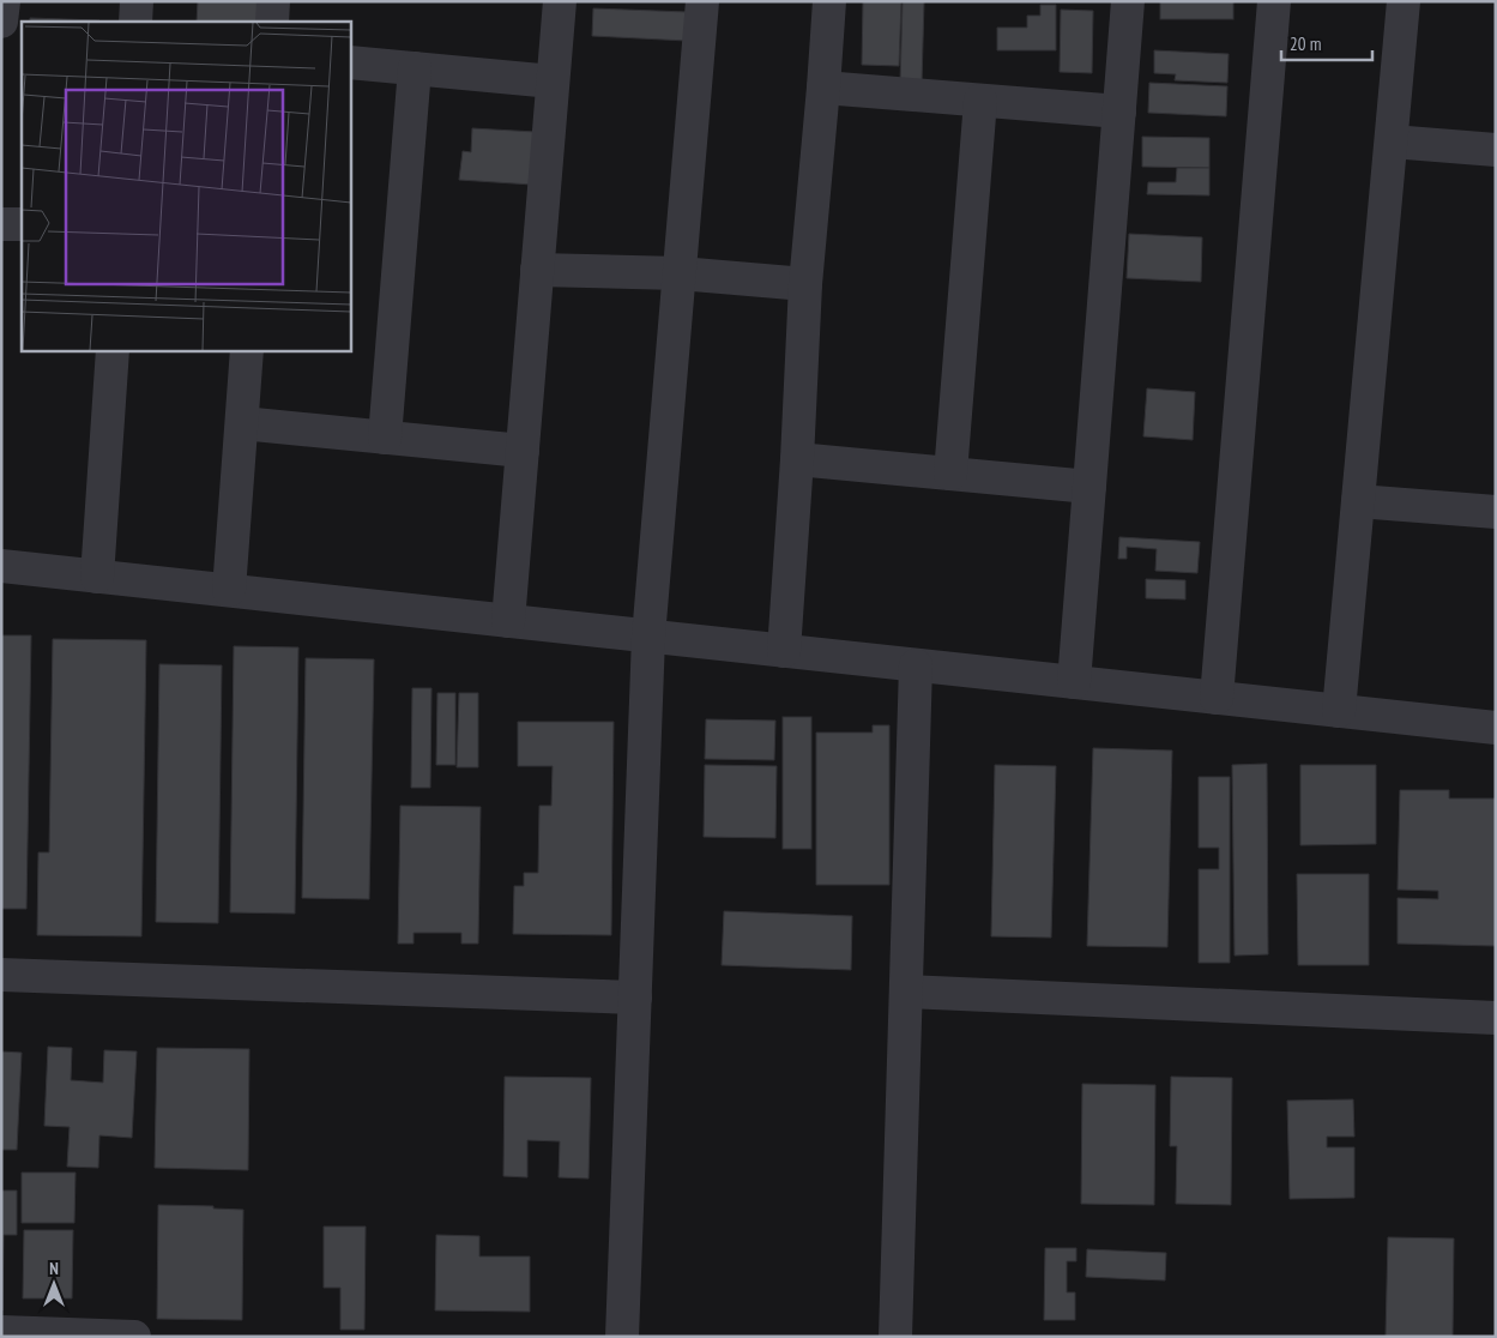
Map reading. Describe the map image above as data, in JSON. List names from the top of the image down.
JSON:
{
  "scale_bar": "20 m",
  "north": "top"
}
